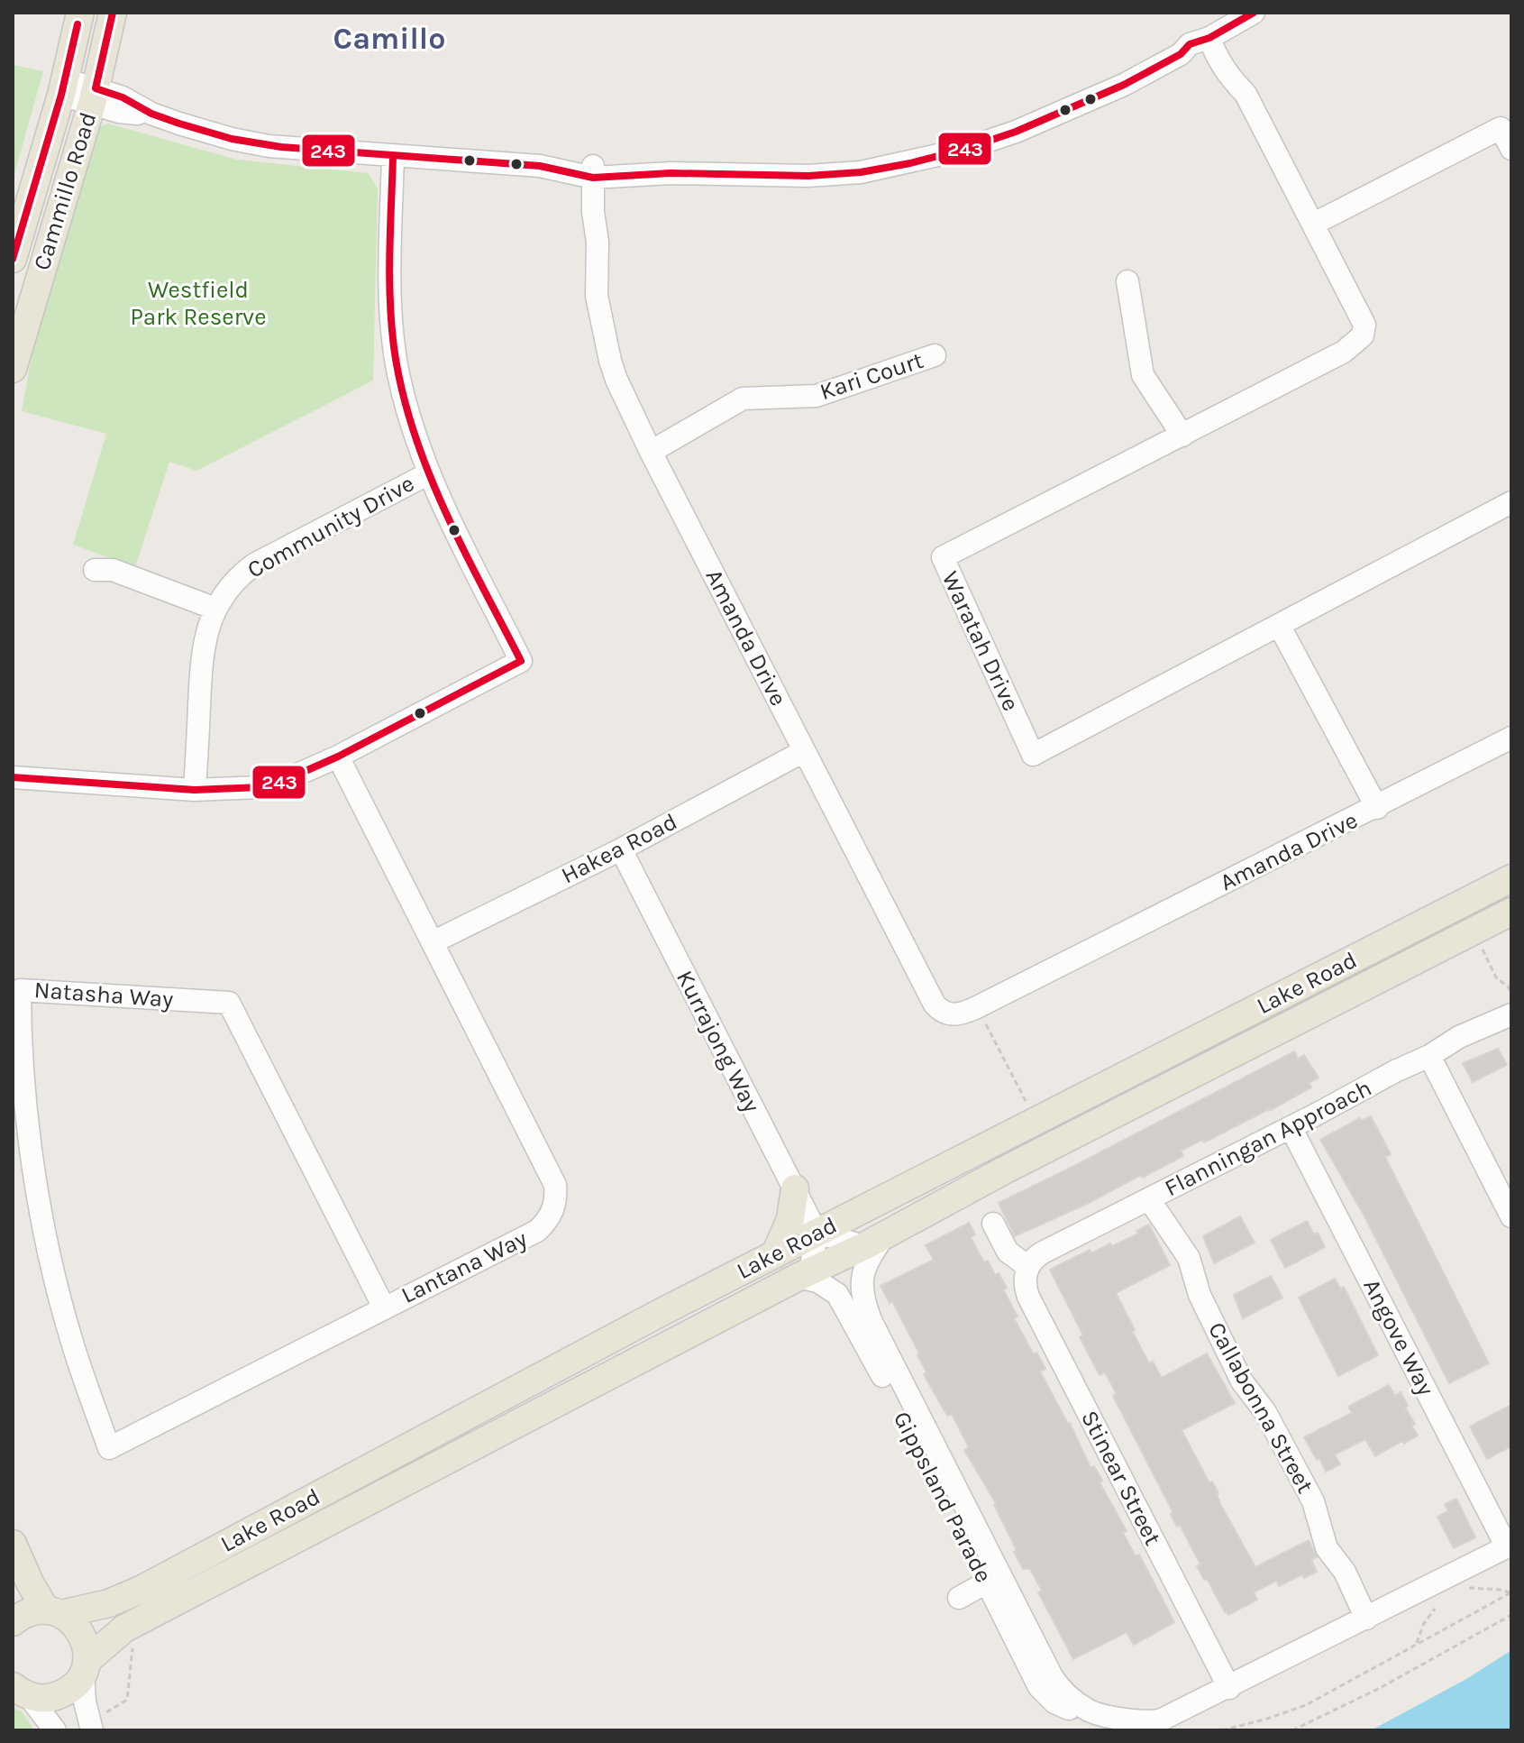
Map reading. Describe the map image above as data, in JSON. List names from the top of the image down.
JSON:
{
  "streets": {
    "main road": ["Cammillo Road", "Lake Road"],
    "street": [
      "Kari Court",
      "Community Drive",
      "Amanda Drive",
      "Waratah Drive",
      "Hakea Road",
      "Natasha Way",
      "Kurrajong Way",
      "Flanningan Approach",
      "Lantana Way",
      "Angove Way",
      "Callabonna Street",
      "Stinear Street",
      "Gippsland Parade"
    ]
  },
  "crossings": [
    ["Kari Court", "Amanda Drive"],
    ["Amanda Drive", "Hakea Road"],
    ["Hakea Road", "Kurrajong Way"],
    ["Hakea Road", "Lantana Way"],
    ["Lake Road", "Kurrajong Way"],
    ["Lake Road", "Gippsland Parade"],
    ["Natasha Way", "Lantana Way"],
    ["Flanningan Approach", "Angove Way"],
    ["Flanningan Approach", "Callabonna Street"],
    ["Flanningan Approach", "Stinear Street"],
    ["Angove Way", "Gippsland Parade"],
    ["Callabonna Street", "Gippsland Parade"],
    ["Stinear Street", "Gippsland Parade"]
  ],
  "districts": ["Camillo"],
  "parks": ["Westfield Park Reserve"],
  "lines": ["transit line 243"]
}
